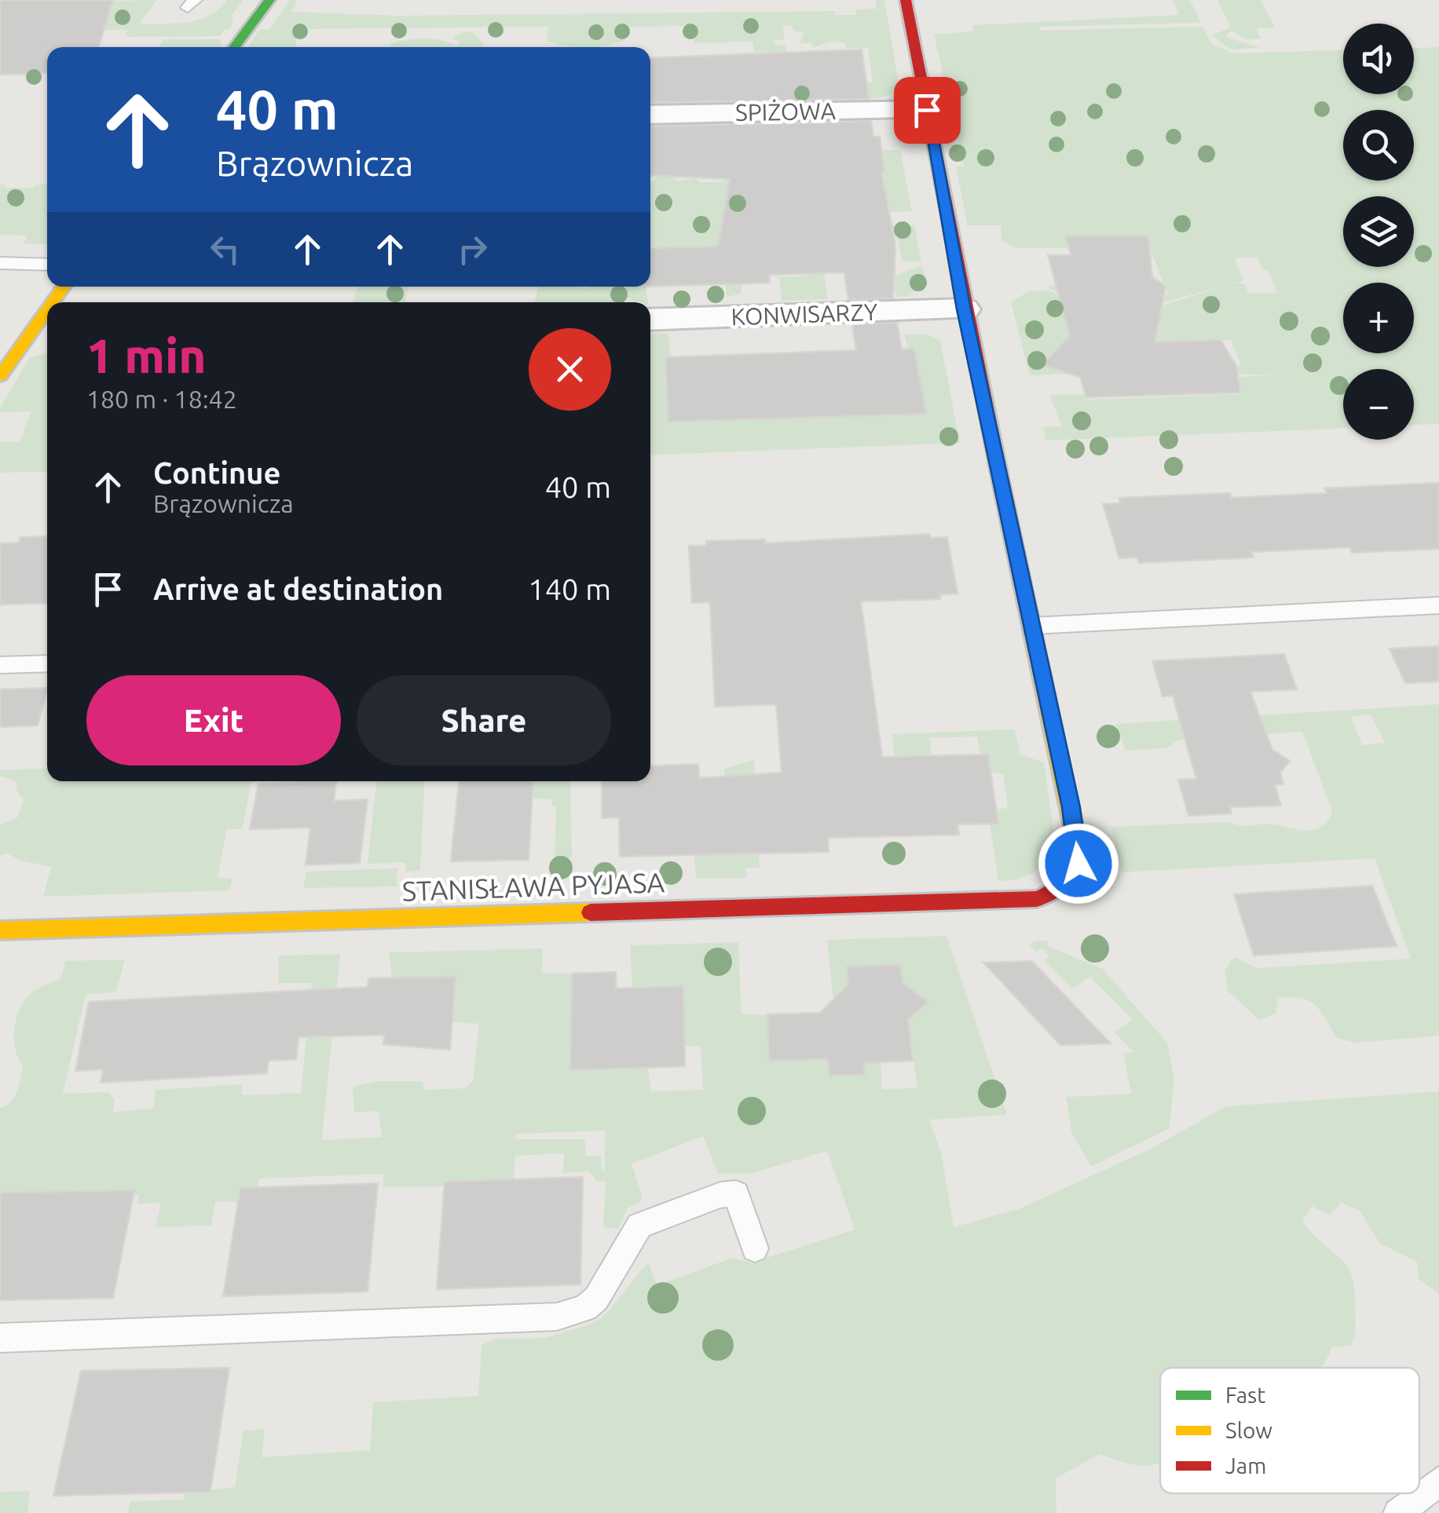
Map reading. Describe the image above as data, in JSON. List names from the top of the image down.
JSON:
{
  "streets": {
    "street": ["SPIŻOWA", "KONWISARZY", "STANISŁAWA PYJASA"]
  },
  "legend": ["Fast", "Slow", "Jam"],
  "page": {
    "map_buttons": ["+", "−"],
    "turn": ["40 m", "Brązownicza"],
    "heading": ["1 min", "180 m · 18:42"],
    "list": [
      {
        "name": "Continue",
        "note": "Brązownicza",
        "value": "40 m"
      },
      {
        "name": "Arrive at destination",
        "value": "140 m"
      }
    ],
    "buttons": ["Exit", "Share"]
  }
}
